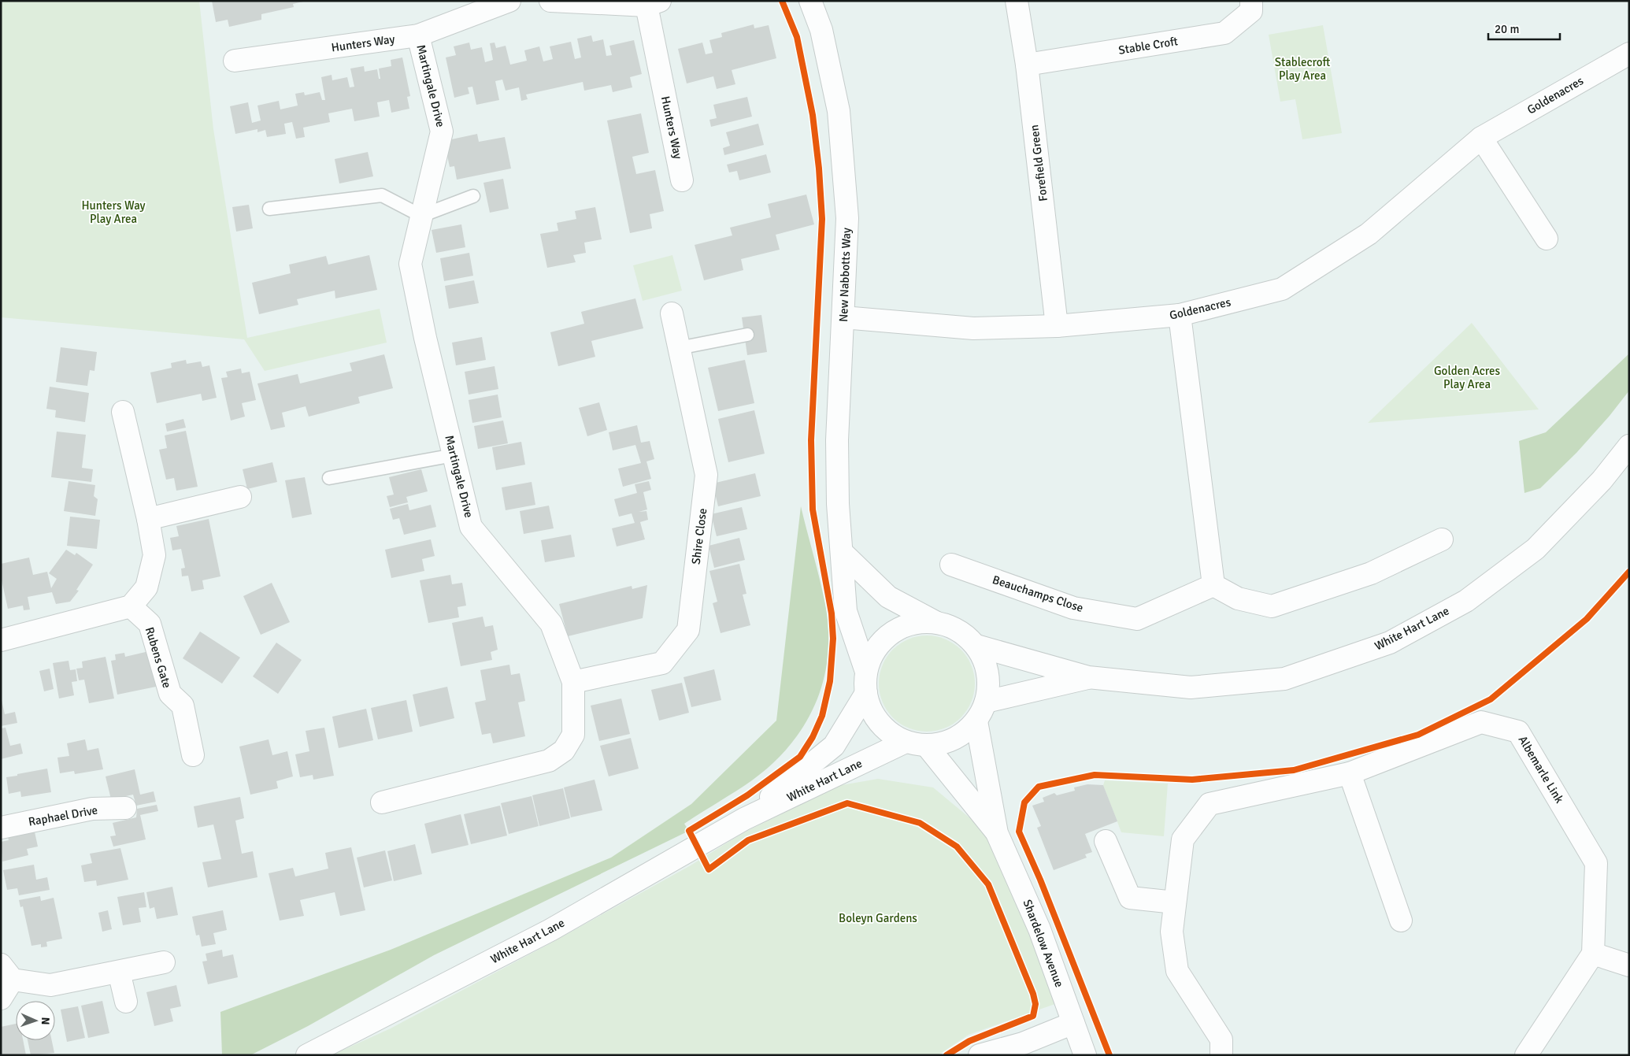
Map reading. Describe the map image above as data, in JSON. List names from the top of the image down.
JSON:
{
  "streets": {
    "street": [
      "Hunters Way",
      "Stable Croft",
      "Martingale Drive",
      "Goldenacres",
      "Forefield Green",
      "New Nabbotts Way",
      "Shire Close",
      "Beauchamps Close",
      "White Hart Lane",
      "Rubens Gate",
      "Albemarle Link",
      "Raphael Drive",
      "Shardelow Avenue"
    ]
  },
  "crossings": [
    ["Hunters Way", "Martingale Drive"],
    ["Stable Croft", "Forefield Green"],
    ["Martingale Drive", "Shire Close"],
    ["Goldenacres", "Forefield Green"],
    ["Goldenacres", "New Nabbotts Way"],
    ["New Nabbotts Way", "White Hart Lane"],
    ["New Nabbotts Way", "Shardelow Avenue"],
    ["White Hart Lane", "Shardelow Avenue"]
  ],
  "parks": [
    "Stablecroft Play Area",
    "Hunters Way Play Area",
    "Golden Acres Play Area",
    "Boleyn Gardens"
  ],
  "scale_bar": "20 m",
  "north": "right"
}
